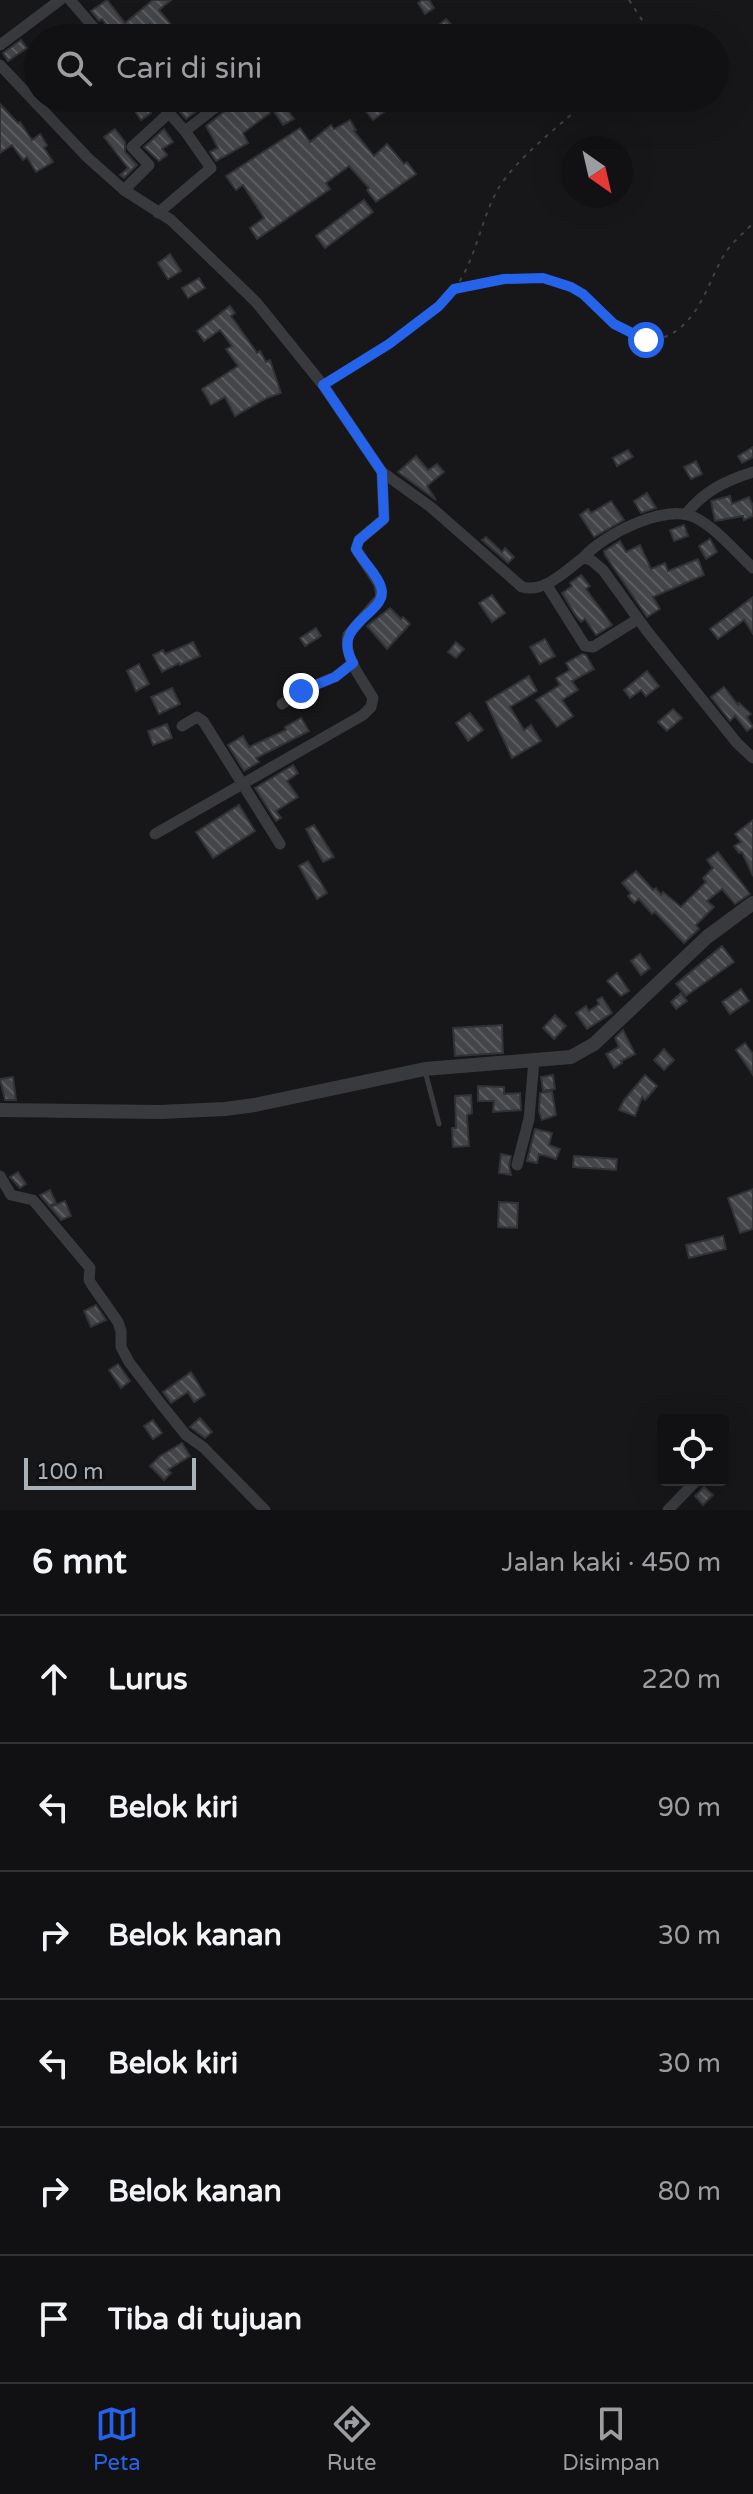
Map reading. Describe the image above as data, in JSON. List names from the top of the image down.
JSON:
{
  "scale_bar": "100 m",
  "north": "bottom right",
  "page": {
    "search": "Cari di sini",
    "scale": "100 m",
    "heading": ["6 mnt", "Jalan kaki · 450 m"],
    "list": [
      ["Lurus", "220 m"],
      ["Belok kiri", "90 m"],
      ["Belok kanan", "30 m"],
      ["Belok kiri", "30 m"],
      ["Belok kanan", "80 m"],
      "Tiba di tujuan"
    ],
    "nav": ["Peta", "Rute", "Disimpan"]
  }
}
